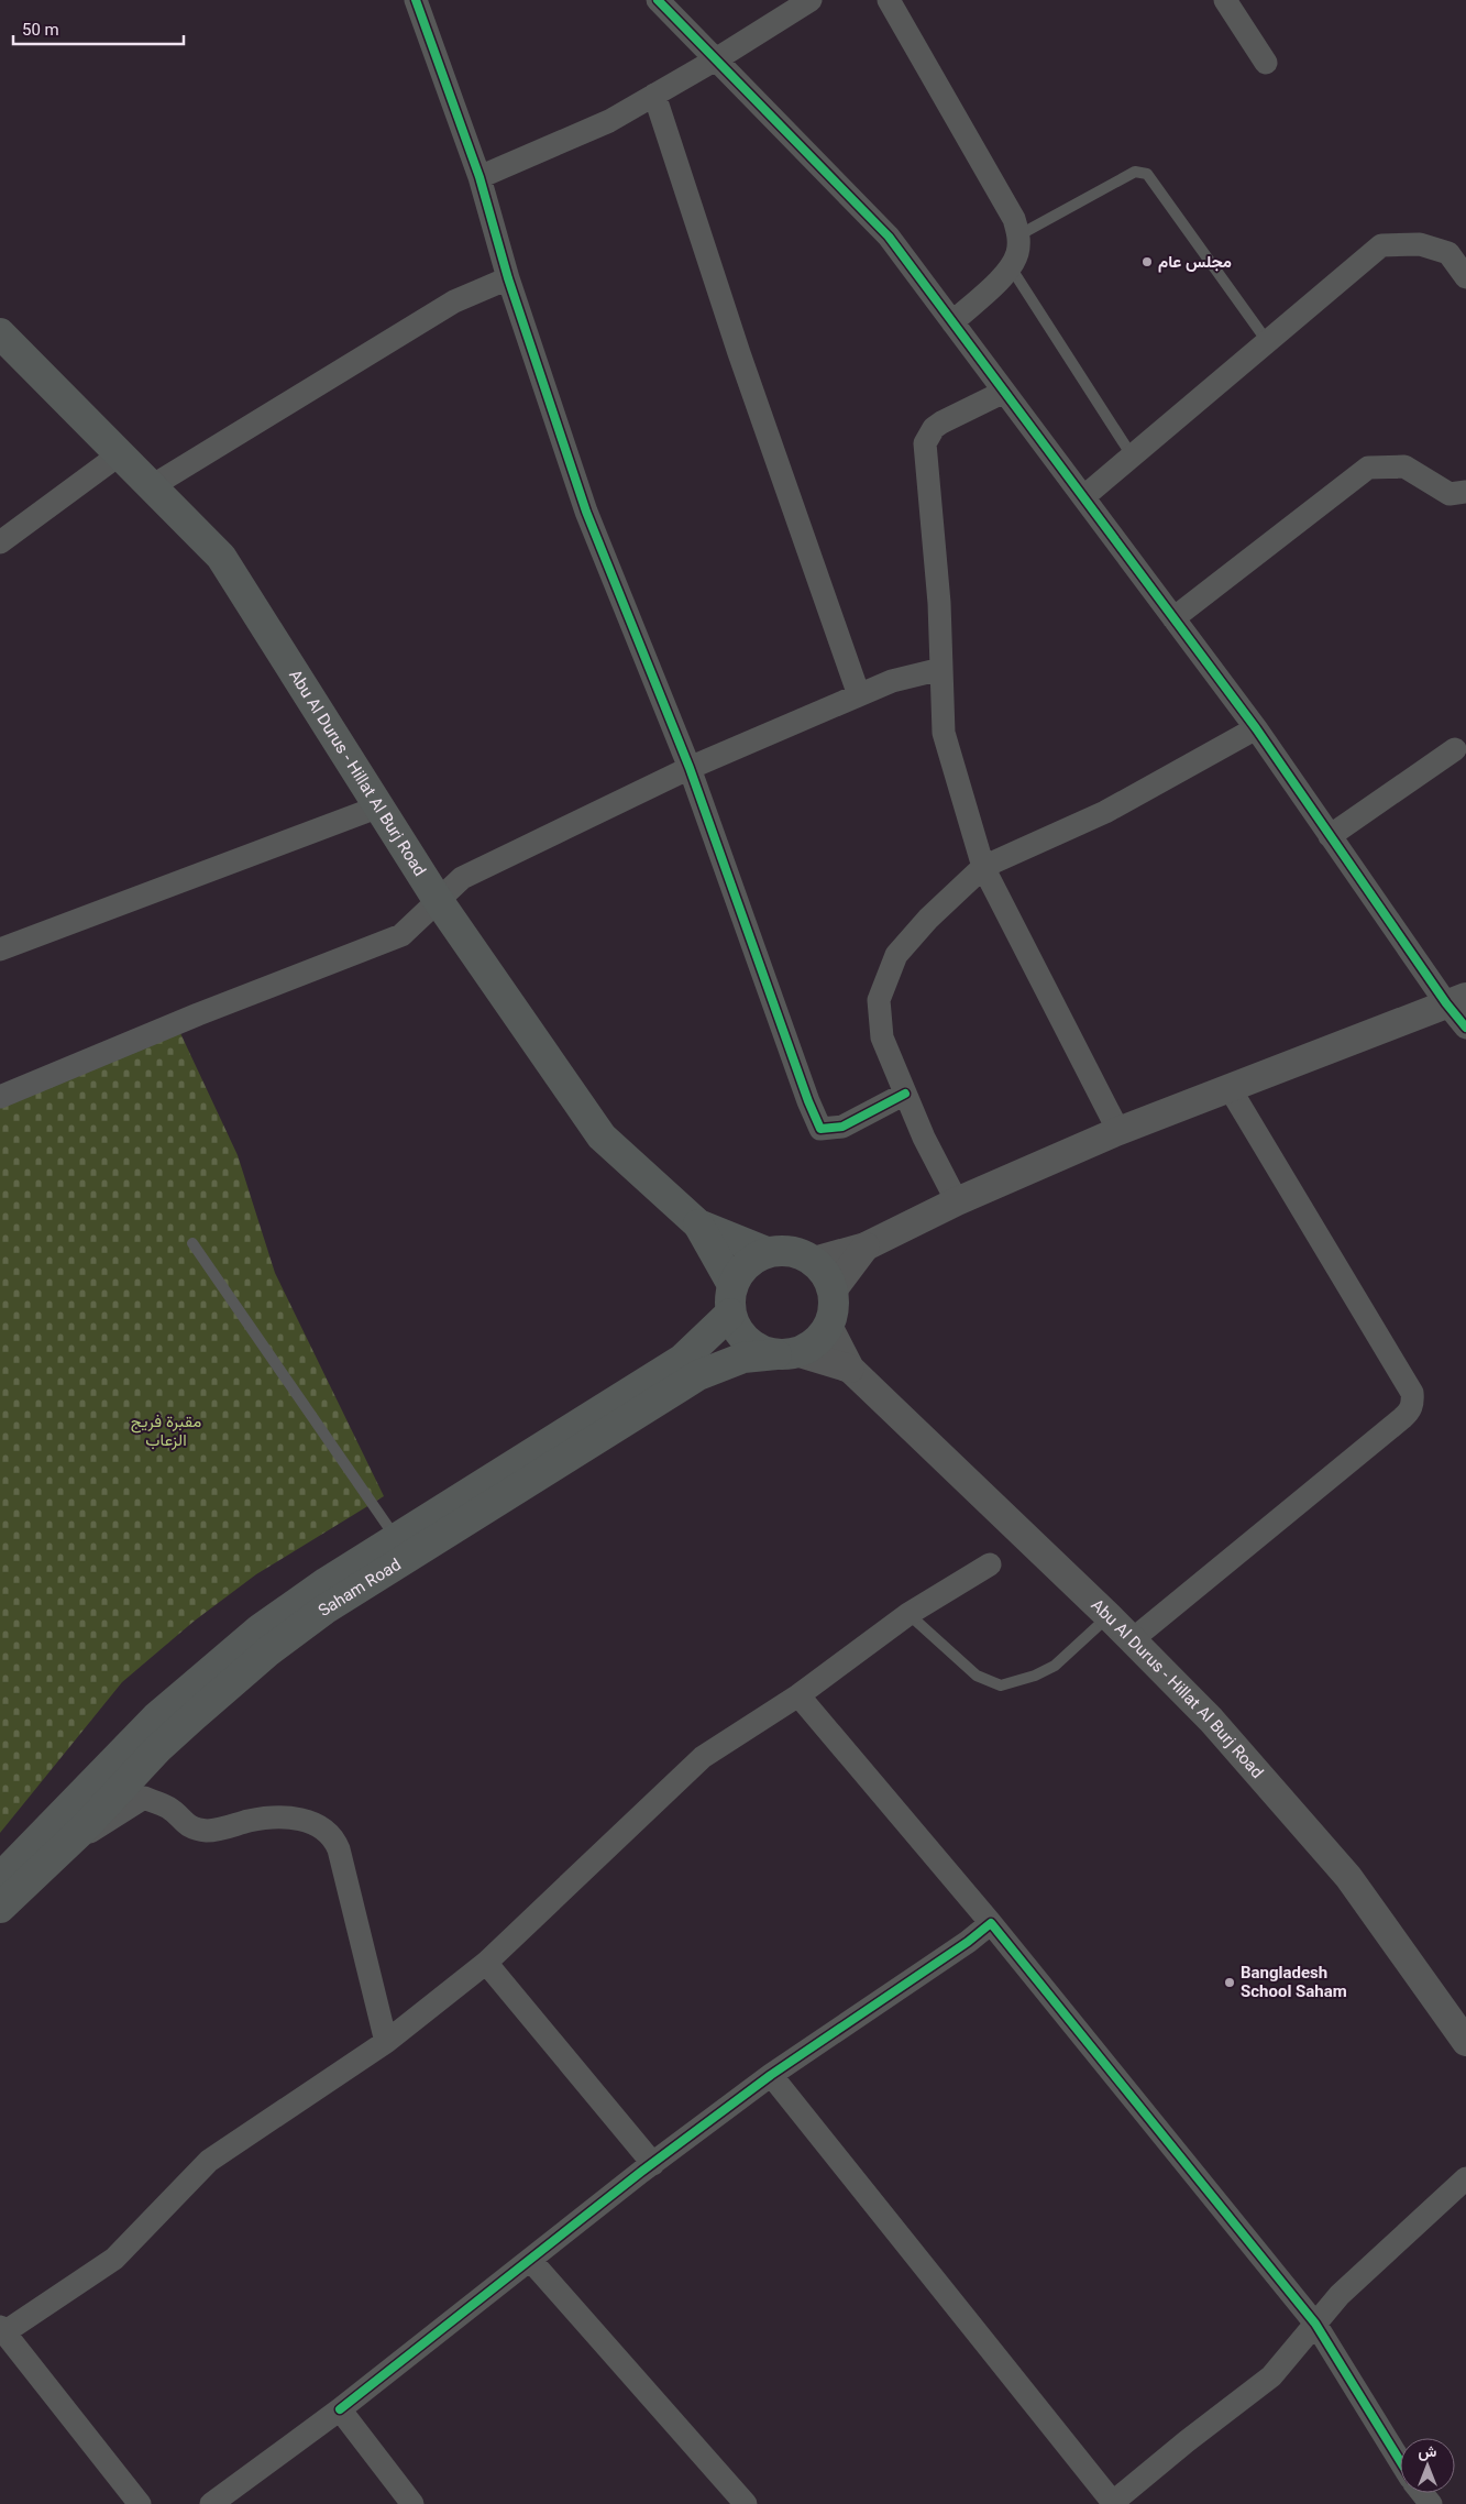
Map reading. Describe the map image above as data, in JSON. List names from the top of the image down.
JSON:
{
  "streets": {
    "main road": ["Abu Al Durus - Hillat Al Burj Road", "Saham Road"]
  },
  "crossings": [
    ["Abu Al Durus - Hillat Al Burj Road", "Saham Road"]
  ],
  "parks": ["مقبرة فريج الزعاب"],
  "places": ["مجلس عام", "Bangladesh School Saham"],
  "scale_bar": "50 m",
  "north": "top"
}
